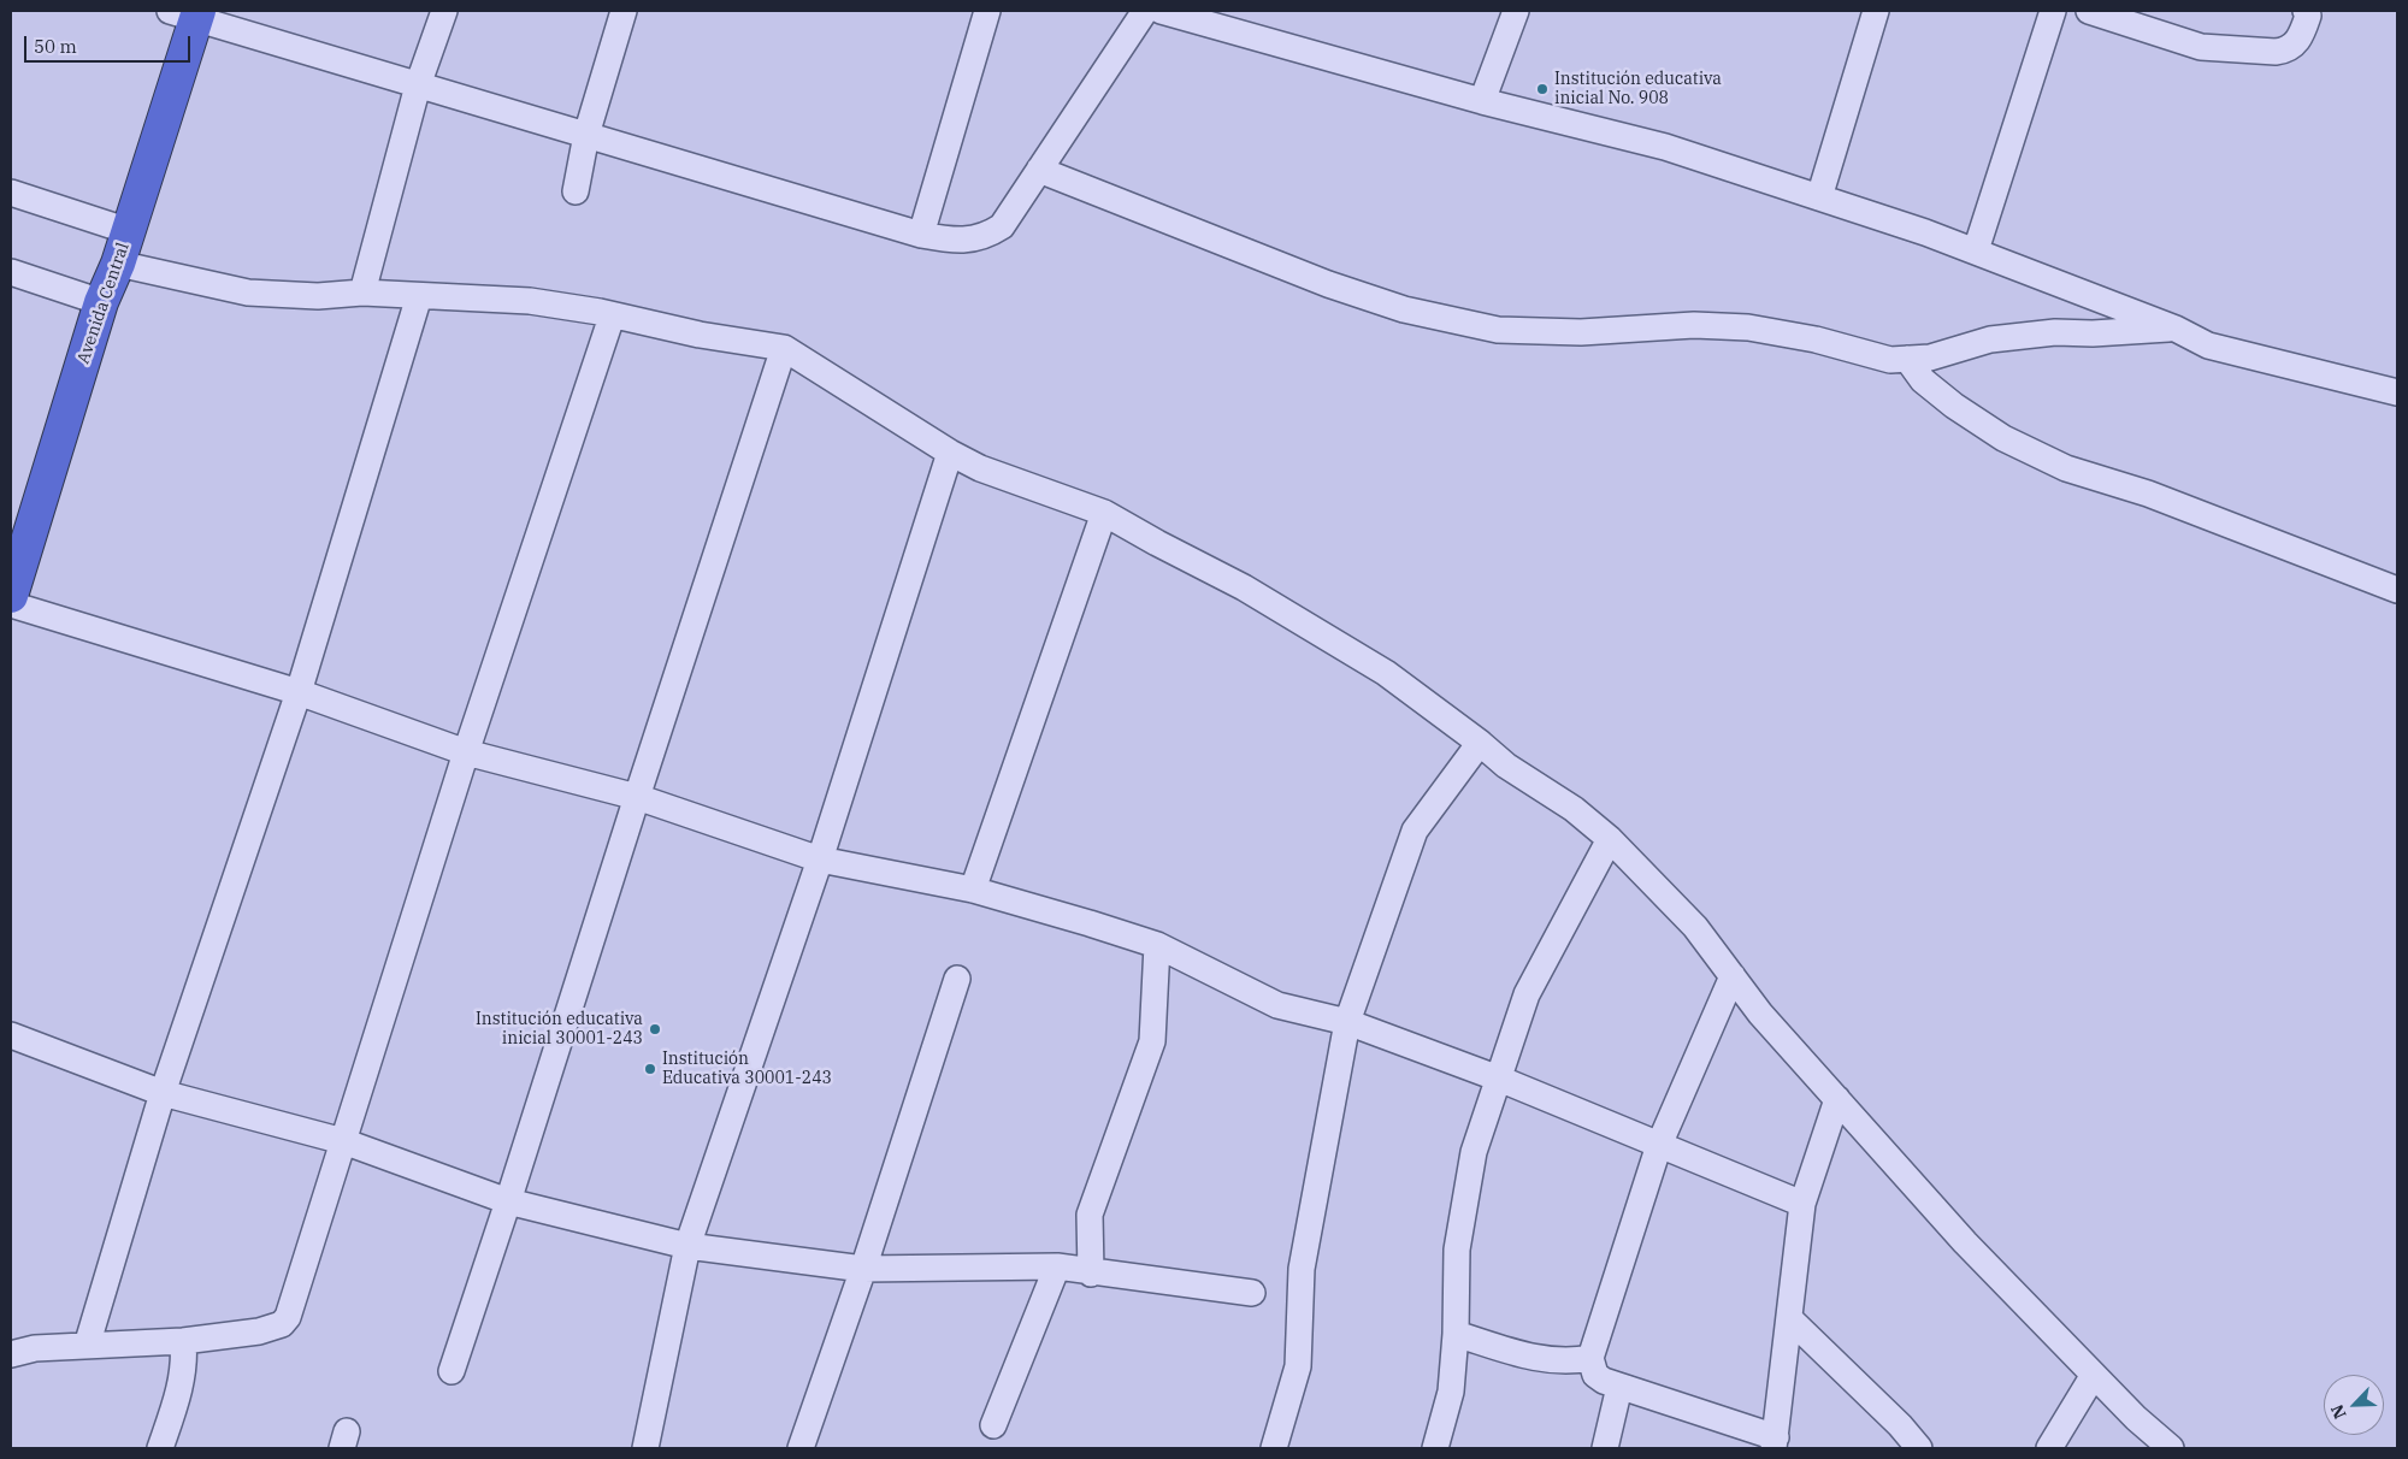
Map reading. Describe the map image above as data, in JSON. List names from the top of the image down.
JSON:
{
  "streets": {
    "highway": ["Avenida Central"]
  },
  "places": ["Institución educativa inicial No. 908", "Institución educativa inicial 30001-243", "Institución Educativa 30001-243"],
  "scale_bar": "50 m",
  "north": "bottom left"
}
